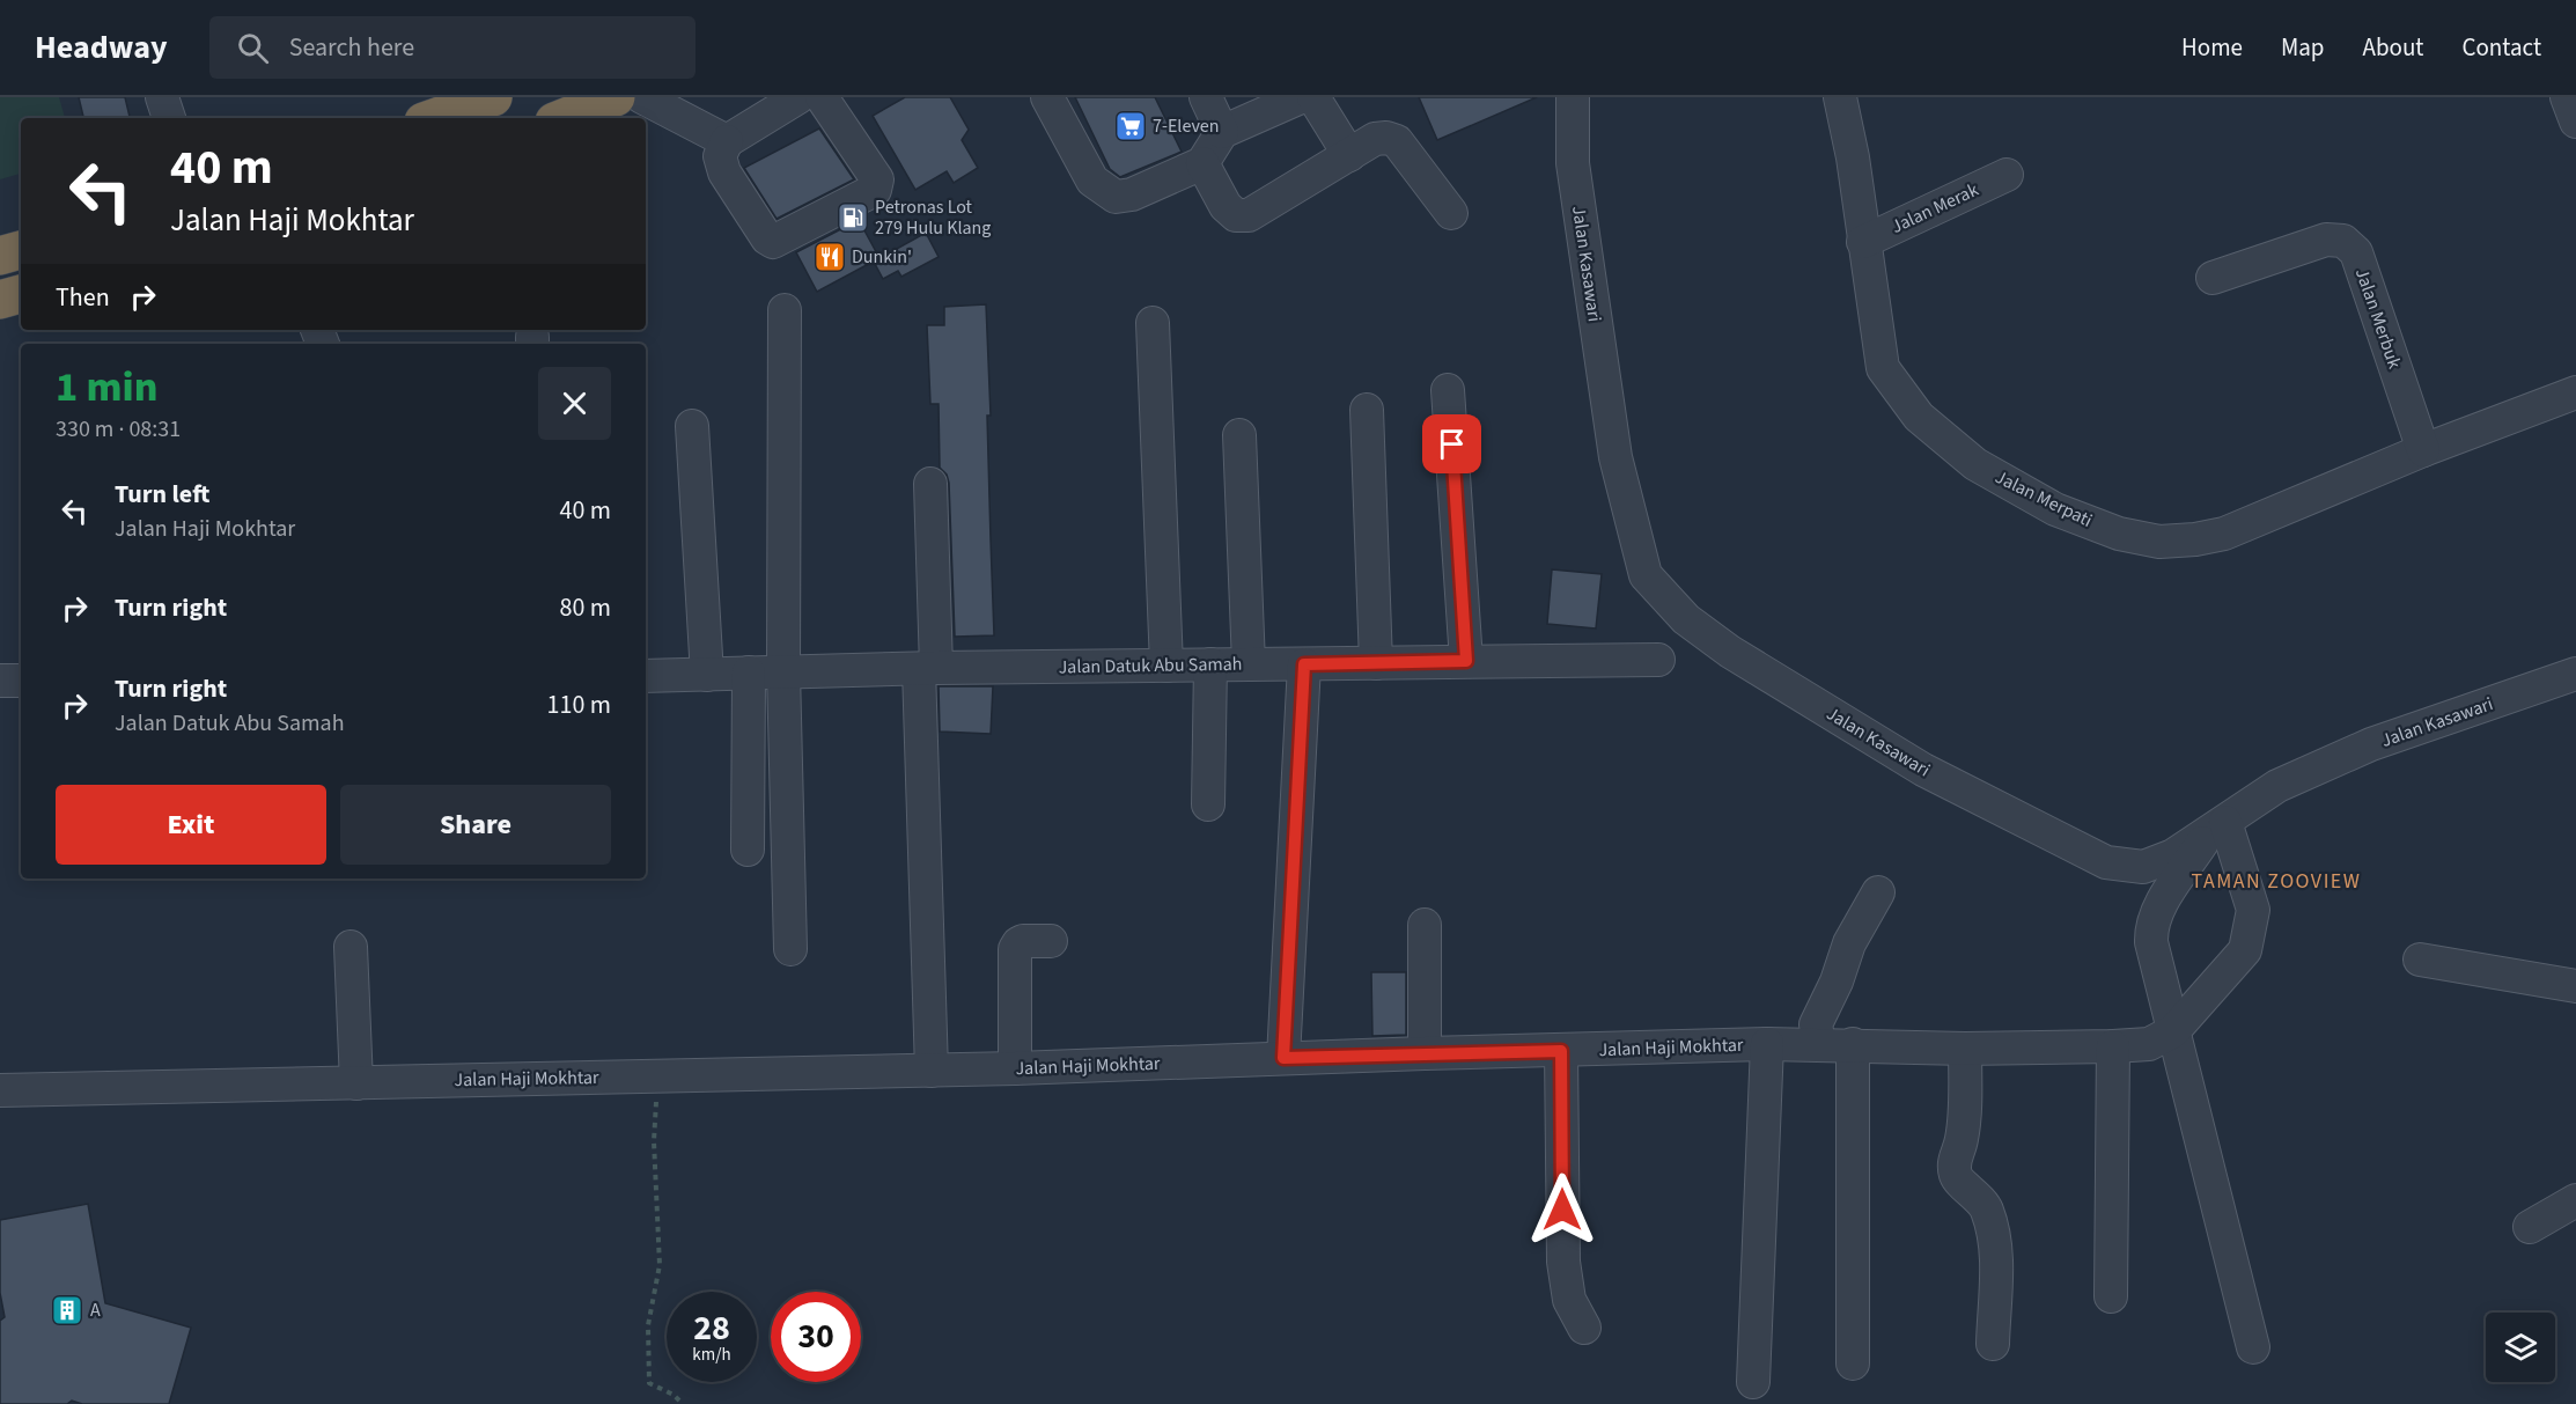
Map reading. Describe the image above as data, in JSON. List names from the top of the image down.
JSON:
{
  "streets": {
    "street": [
      "Jalan Merak",
      "Jalan Kasawari",
      "Jalan Merbuk",
      "Jalan Merpati",
      "Jalan Datuk Abu Samah",
      "Jalan Haji Mokhtar"
    ]
  },
  "crossings": [
    ["Jalan Merak", "Jalan Merpati"],
    ["Jalan Merbuk", "Jalan Merpati"]
  ],
  "districts": ["TAMAN ZOOVIEW"],
  "places": {
    "supermarket": ["7-Eleven"],
    "fuel station": ["Petronas Lot 279 Hulu Klang"],
    "restaurant": ["Dunkin'"],
    "building": ["A"]
  },
  "page": {
    "header": "Headway",
    "search": "Search here",
    "nav": [
      "Home",
      "Map",
      "About",
      "Contact"
    ],
    "turn": ["40 m", "Jalan Haji Mokhtar"],
    "then": "Then",
    "heading": ["1 min", "330 m · 08:31"],
    "list": [
      {
        "name": "Turn left",
        "note": "Jalan Haji Mokhtar",
        "value": "40 m"
      },
      {
        "name": "Turn right",
        "value": "80 m"
      },
      {
        "name": "Turn right",
        "note": "Jalan Datuk Abu Samah",
        "value": "110 m"
      }
    ],
    "buttons": ["Exit", "Share"],
    "speed": "28 km/h",
    "limit": "30"
  }
}
